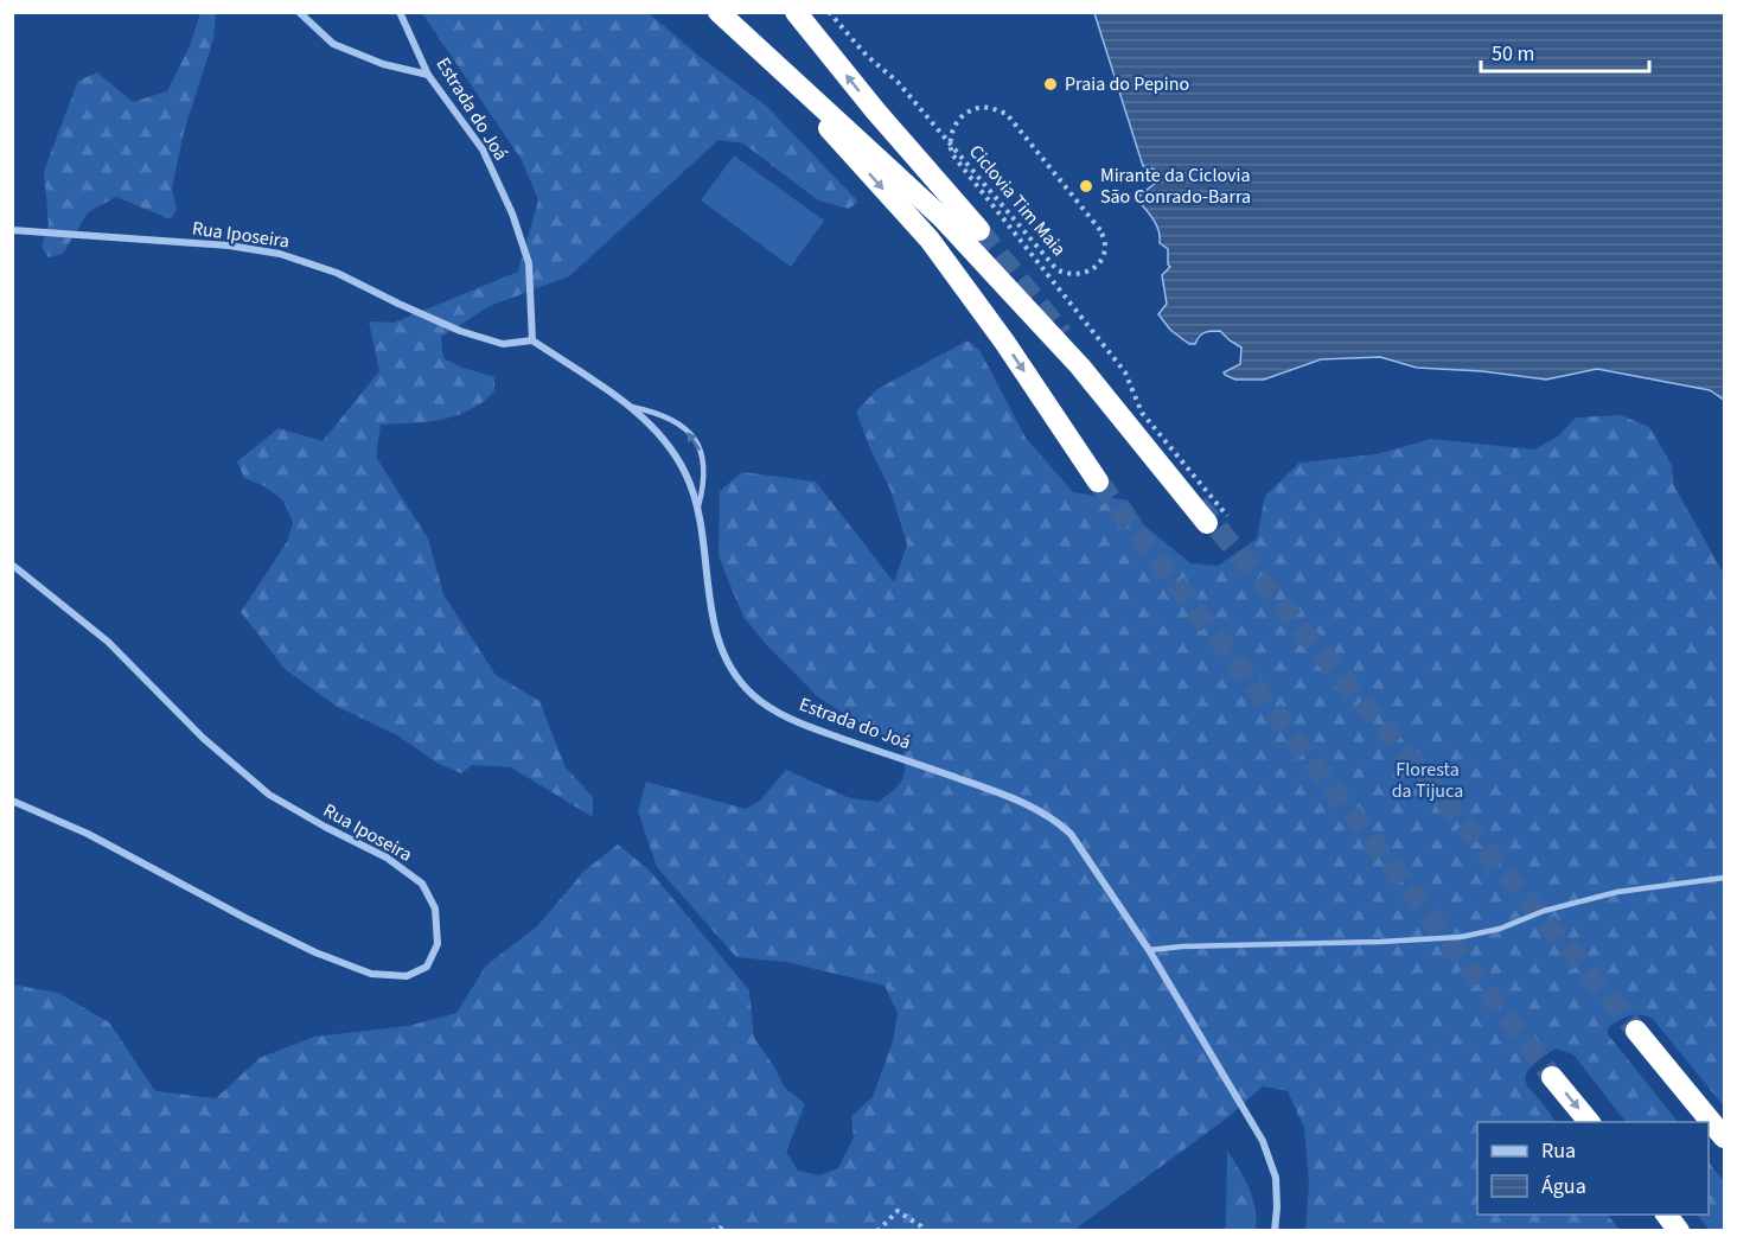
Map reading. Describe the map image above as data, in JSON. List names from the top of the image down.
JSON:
{
  "streets": {
    "street": ["Estrada do Joá", "Rua Iposeira"],
    "path": ["Ciclovia Tim Maia"]
  },
  "crossings": [
    ["Estrada do Joá", "Rua Iposeira"]
  ],
  "parks": ["Floresta da Tijuca"],
  "places": ["Praia do Pepino", "Mirante da Ciclovia São Conrado-Barra"],
  "legend": ["Rua", "Água"],
  "scale_bar": "50 m"
}
